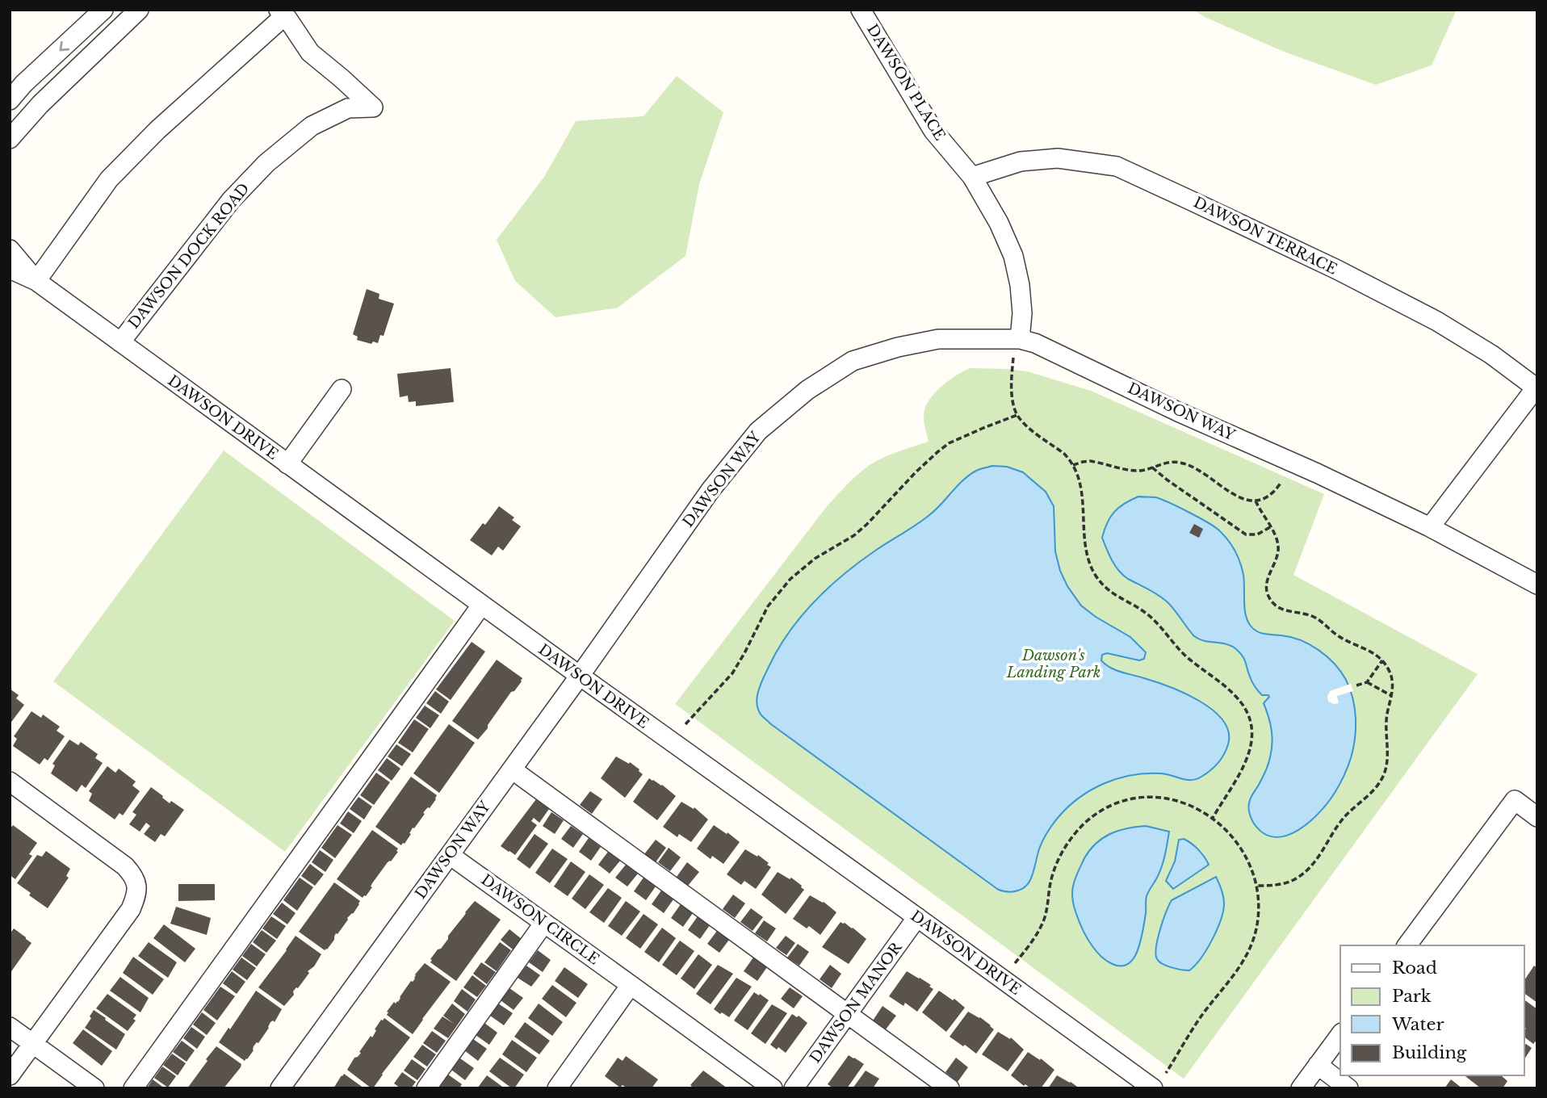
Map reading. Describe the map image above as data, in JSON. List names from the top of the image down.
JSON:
{
  "streets": {
    "street": [
      "DAWSON PLACE",
      "DAWSON TERRACE",
      "DAWSON DOCK ROAD",
      "DAWSON WAY",
      "DAWSON DRIVE",
      "DAWSON CIRCLE",
      "DAWSON MANOR"
    ]
  },
  "crossings": [
    ["DAWSON PLACE", "DAWSON TERRACE"],
    ["DAWSON PLACE", "DAWSON WAY"],
    ["DAWSON DOCK ROAD", "DAWSON DRIVE"],
    ["DAWSON WAY", "DAWSON DRIVE"],
    ["DAWSON WAY", "DAWSON CIRCLE"],
    ["DAWSON DRIVE", "DAWSON MANOR"]
  ],
  "parks": ["Dawson's Landing Park"],
  "legend": [
    "Road",
    "Park",
    "Water",
    "Building"
  ]
}
